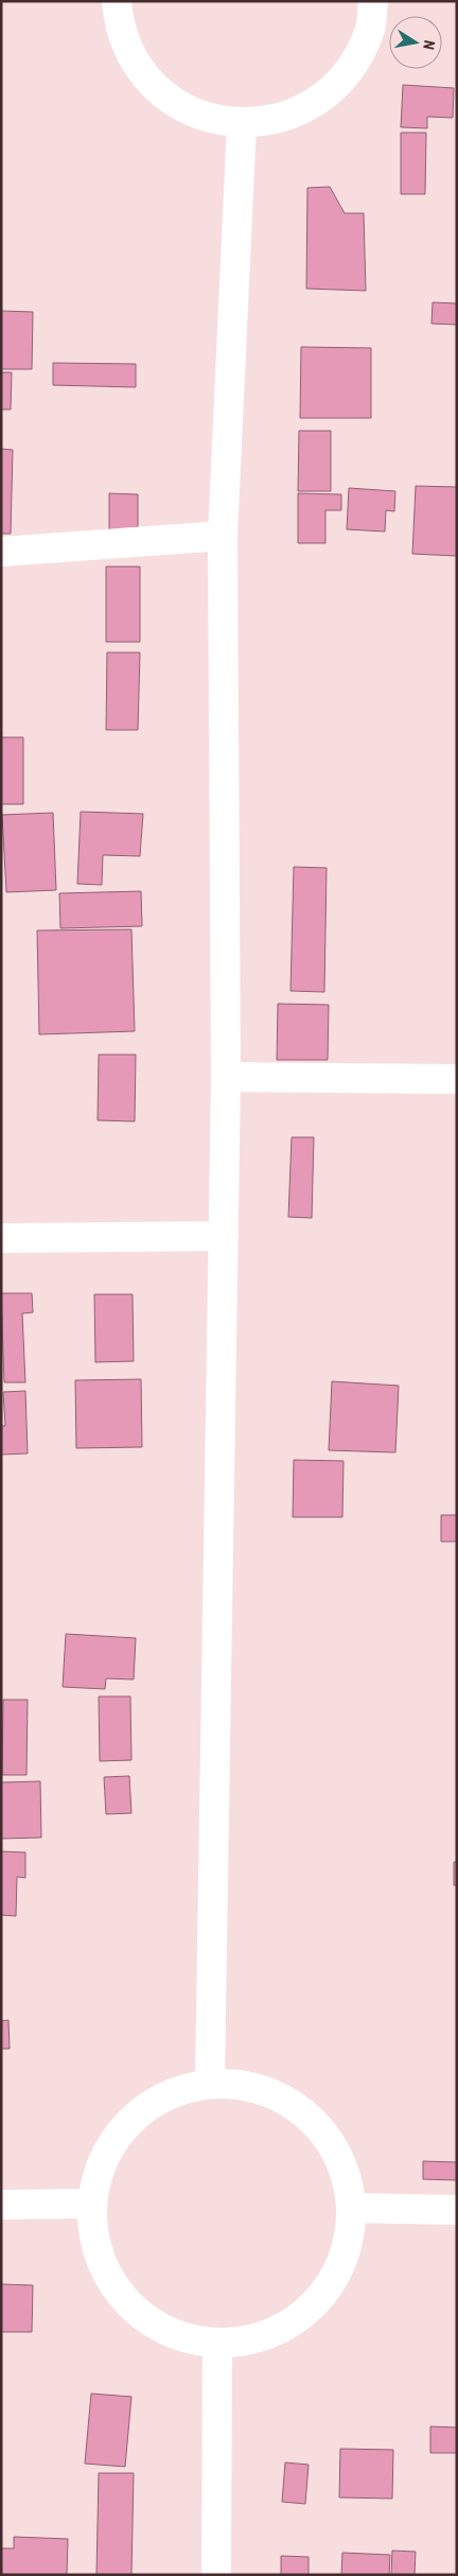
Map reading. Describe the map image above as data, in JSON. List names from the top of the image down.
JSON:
{
  "north": "right"
}
